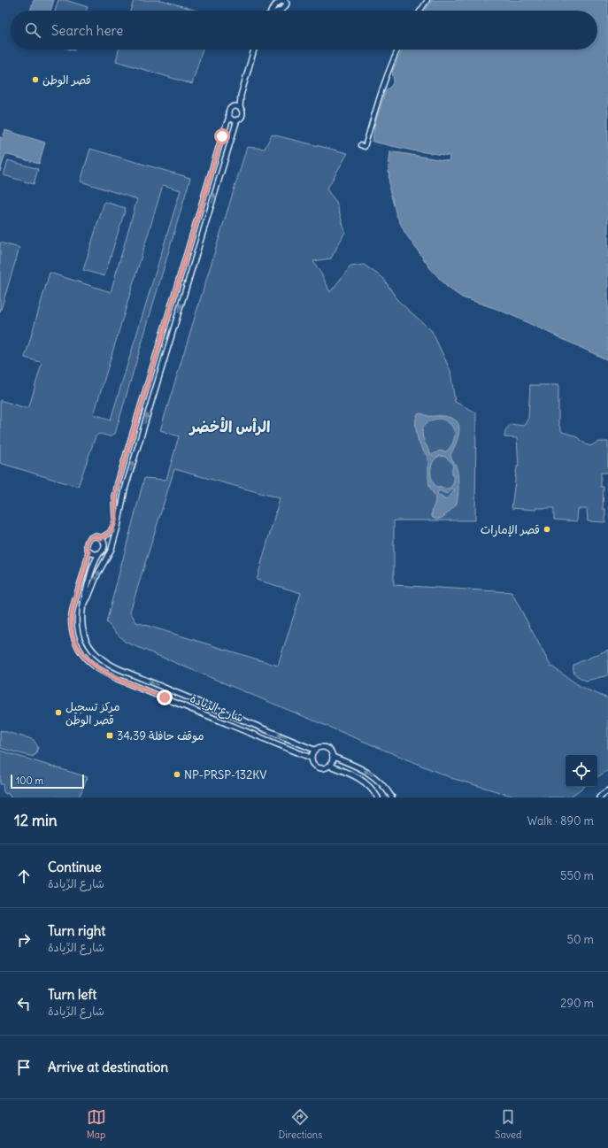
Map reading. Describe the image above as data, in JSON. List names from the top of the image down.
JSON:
{
  "streets": {
    "street": ["شارع الرِّيادة"]
  },
  "districts": ["الرأس الأخضر"],
  "places": {
    "other": [
      "قصر الوطن",
      "قصر الإمارات",
      "مركز تسجيل قصر الوطن",
      "NP-PRSP-132KV"
    ],
    "transit": ["موقف حافلة 34،39"]
  },
  "scale_bar": "100 m",
  "page": {
    "search": "Search here",
    "scale": "100 m",
    "heading": ["12 min", "Walk · 890 m"],
    "list": [
      ["Continue", "شارع الرِّيادة", "550 m"],
      ["Turn right", "شارع الرِّيادة", "50 m"],
      ["Turn left", "شارع الرِّيادة", "290 m"],
      "Arrive at destination"
    ],
    "nav": ["Map", "Directions", "Saved"]
  }
}
